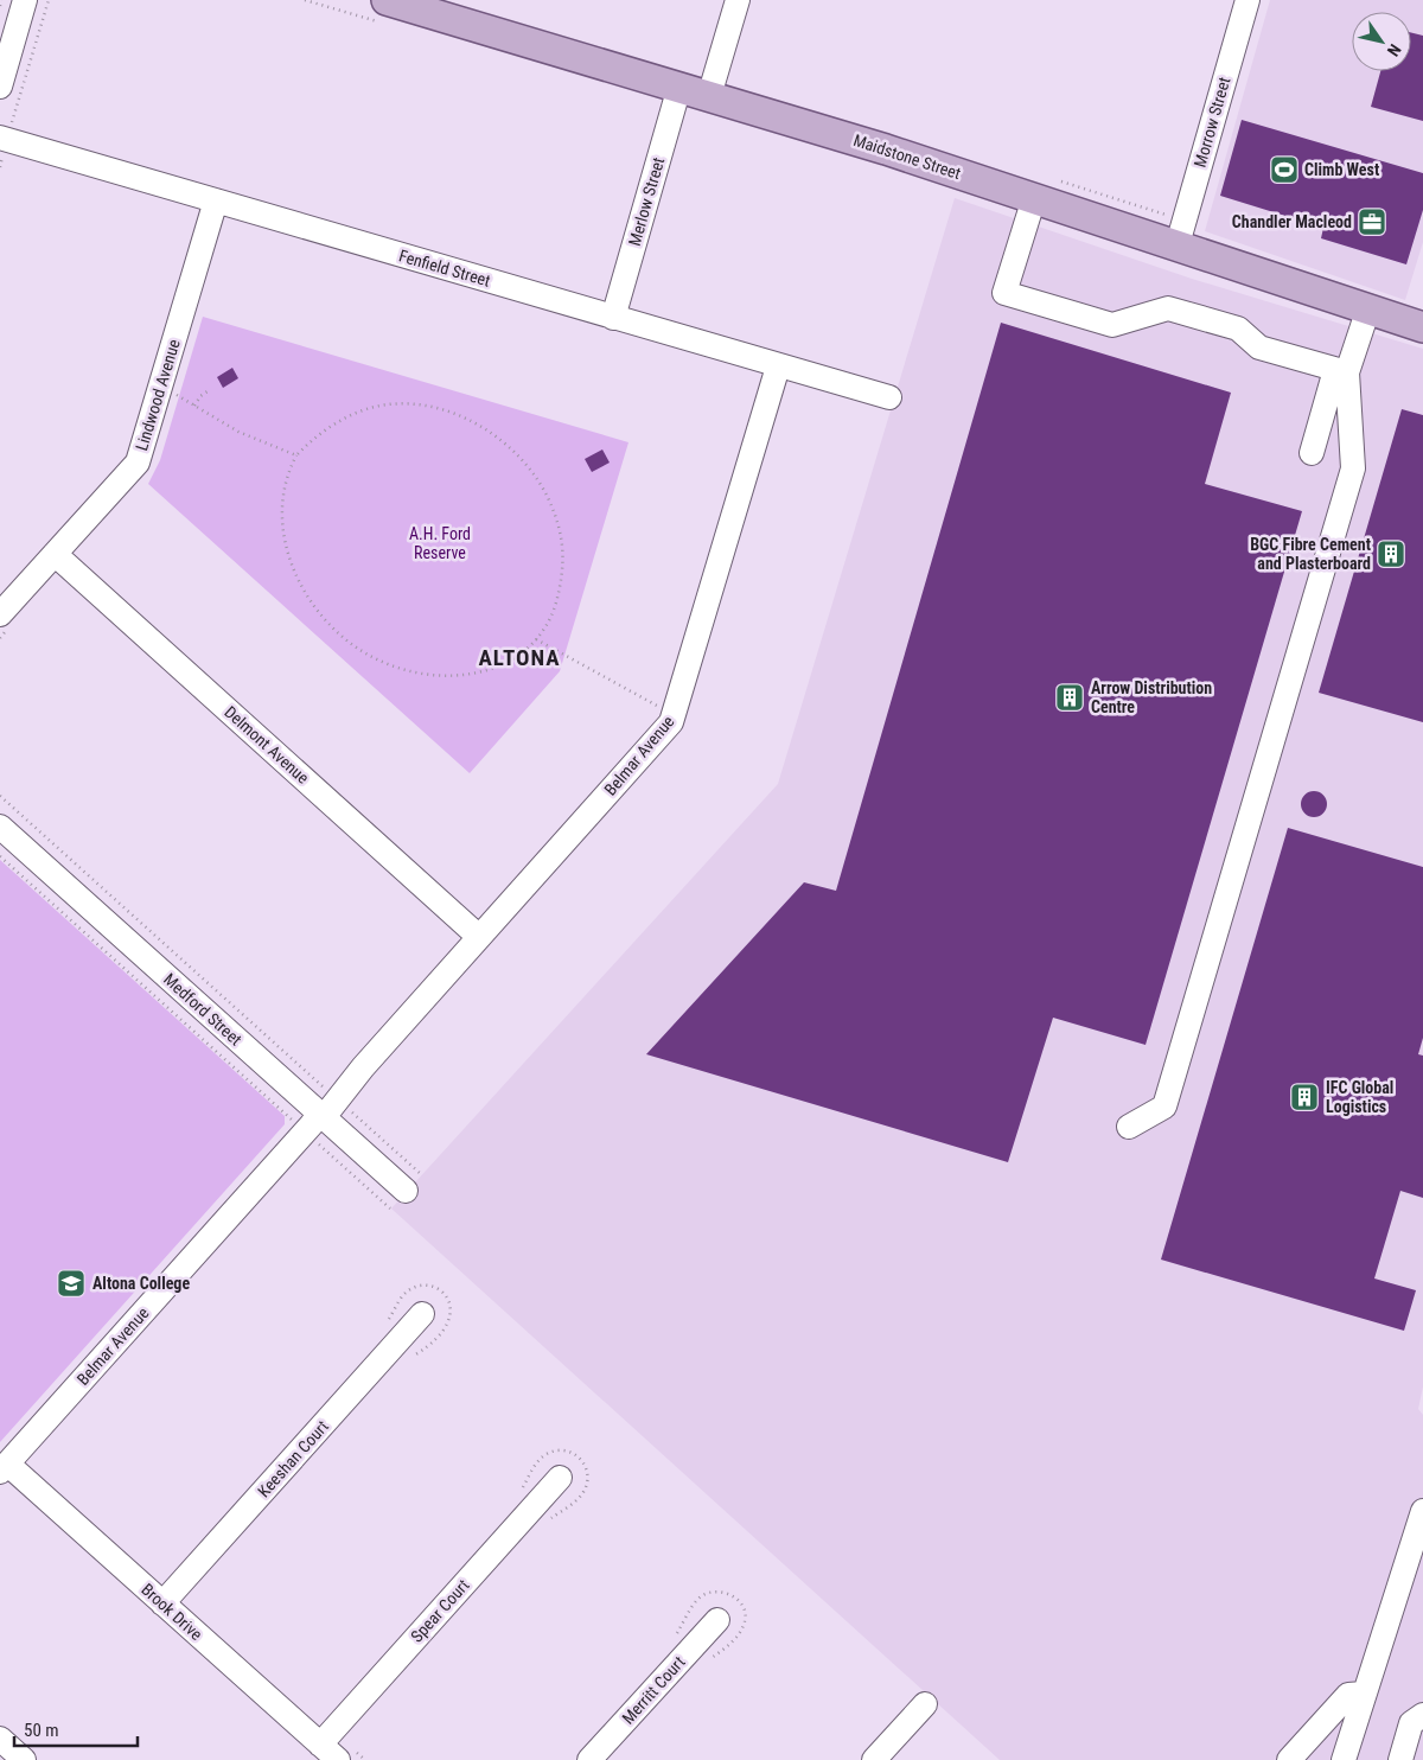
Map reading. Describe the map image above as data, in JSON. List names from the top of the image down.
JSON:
{
  "streets": {
    "main road": ["Maidstone Street"],
    "street": [
      "Morrow Street",
      "Merlow Street",
      "Fenfield Street",
      "Lindwood Avenue",
      "Delmont Avenue",
      "Belmar Avenue",
      "Medford Street",
      "Keeshan Court",
      "Spear Court",
      "Brook Drive",
      "Merritt Court"
    ]
  },
  "crossings": [
    ["Morrow Street", "Maidstone Street"],
    ["Maidstone Street", "Merlow Street"],
    ["Merlow Street", "Fenfield Street"],
    ["Fenfield Street", "Lindwood Avenue"],
    ["Fenfield Street", "Belmar Avenue"],
    ["Lindwood Avenue", "Delmont Avenue"],
    ["Delmont Avenue", "Belmar Avenue"],
    ["Belmar Avenue", "Medford Street"],
    ["Belmar Avenue", "Brook Drive"],
    ["Keeshan Court", "Brook Drive"],
    ["Spear Court", "Brook Drive"]
  ],
  "districts": ["ALTONA"],
  "parks": ["A.H. Ford Reserve"],
  "places": {
    "sports": ["Climb West"],
    "office": ["Chandler Macleod"],
    "building": ["BGC Fibre Cement and Plasterboard", "Arrow Distribution Centre", "IFC Global Logistics"],
    "school or university": ["Altona College"]
  },
  "scale_bar": "50 m",
  "north": "bottom right"
}
